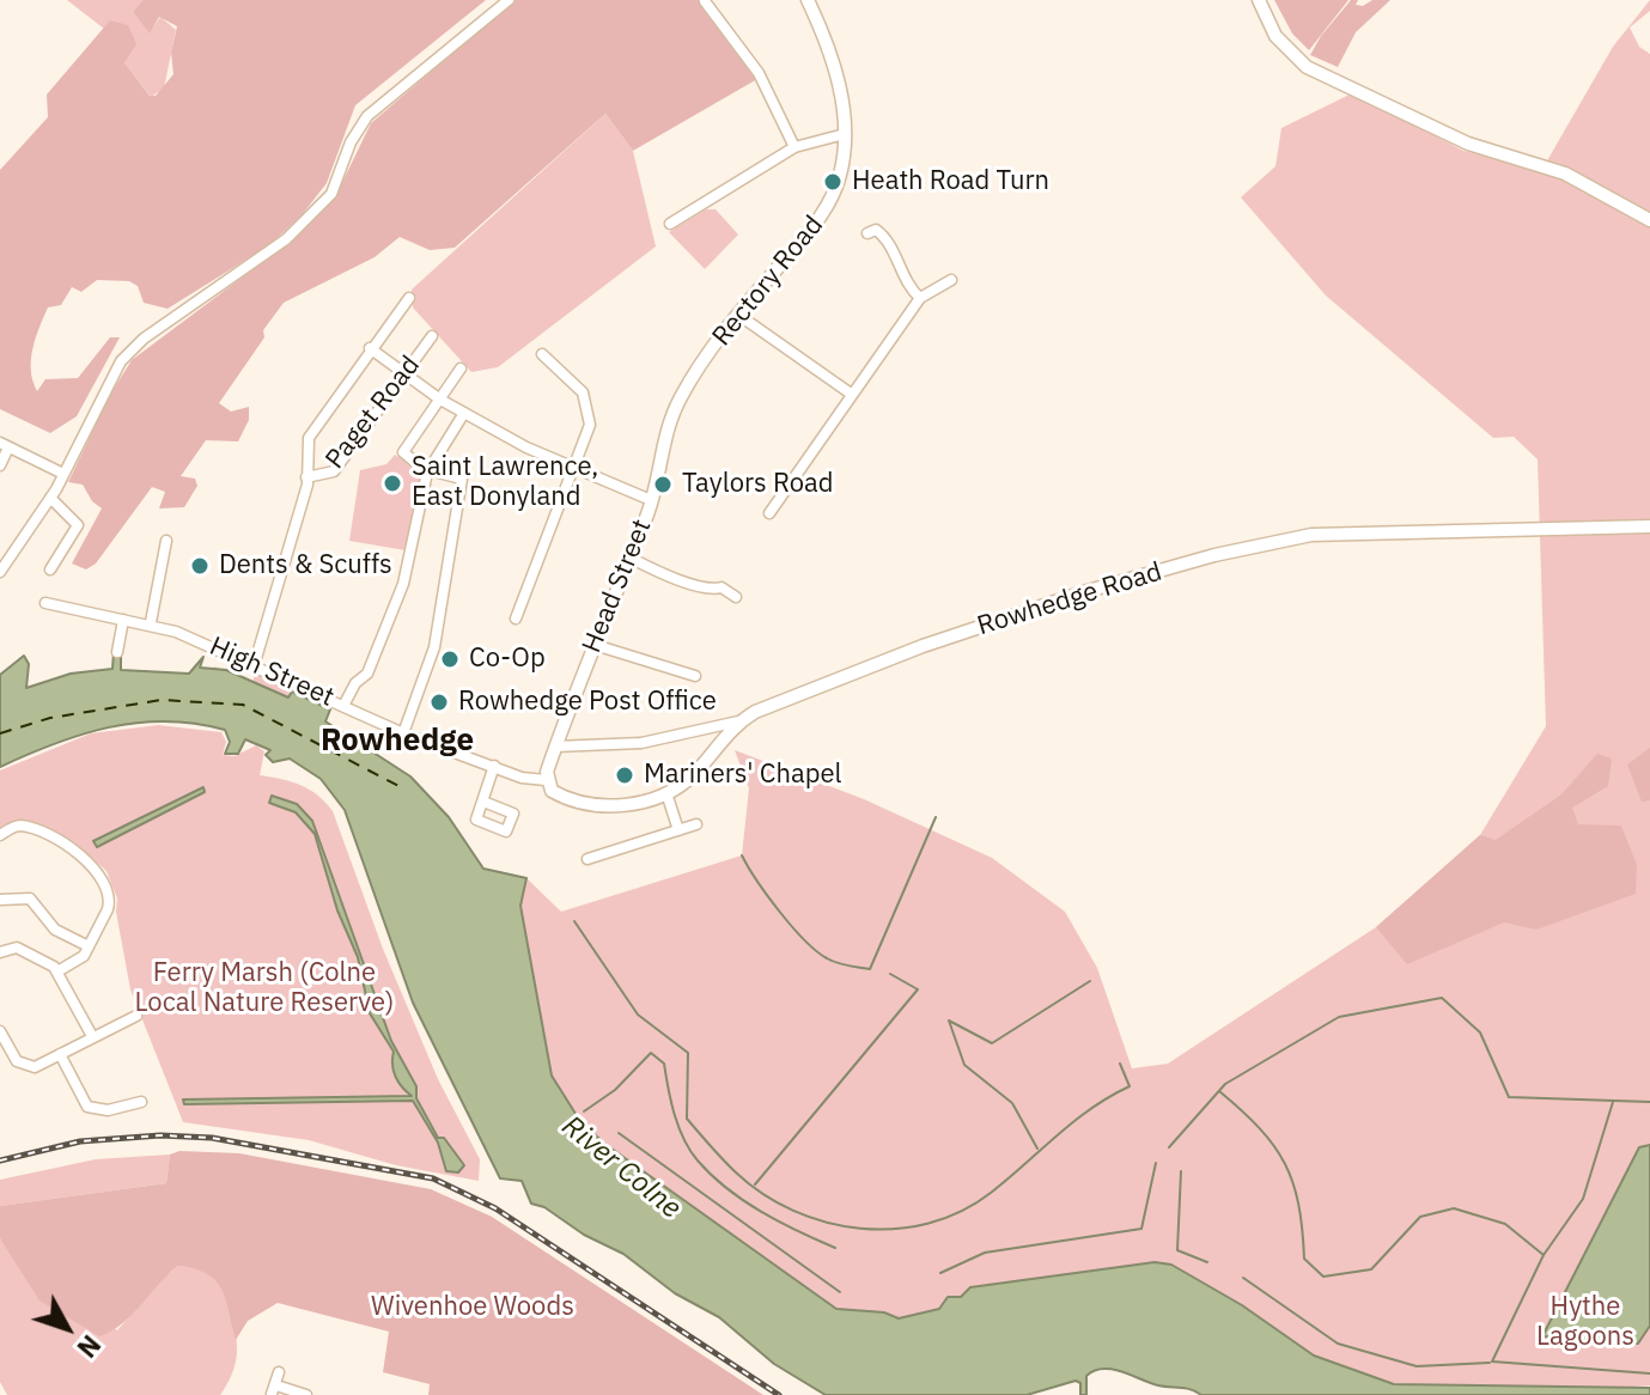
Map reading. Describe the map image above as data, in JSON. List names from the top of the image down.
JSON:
{
  "streets": {
    "street": [
      "Rectory Road",
      "Paget Road",
      "Head Street",
      "Rowhedge Road",
      "High Street"
    ]
  },
  "crossings": [
    ["Rectory Road", "Head Street"],
    ["Head Street", "Rowhedge Road"],
    ["Head Street", "High Street"],
    ["Rowhedge Road", "High Street"]
  ],
  "districts": ["Rowhedge"],
  "water": ["River Colne"],
  "parks": ["Ferry Marsh (Colne Local Nature Reserve)", "Wivenhoe Woods", "Hythe Lagoons"],
  "places": [
    "Heath Road Turn",
    "Saint Lawrence, East Donyland",
    "Taylors Road",
    "Dents & Scuffs",
    "Co-Op",
    "Rowhedge Post Office",
    "Mariners' Chapel"
  ],
  "north": "bottom right"
}
